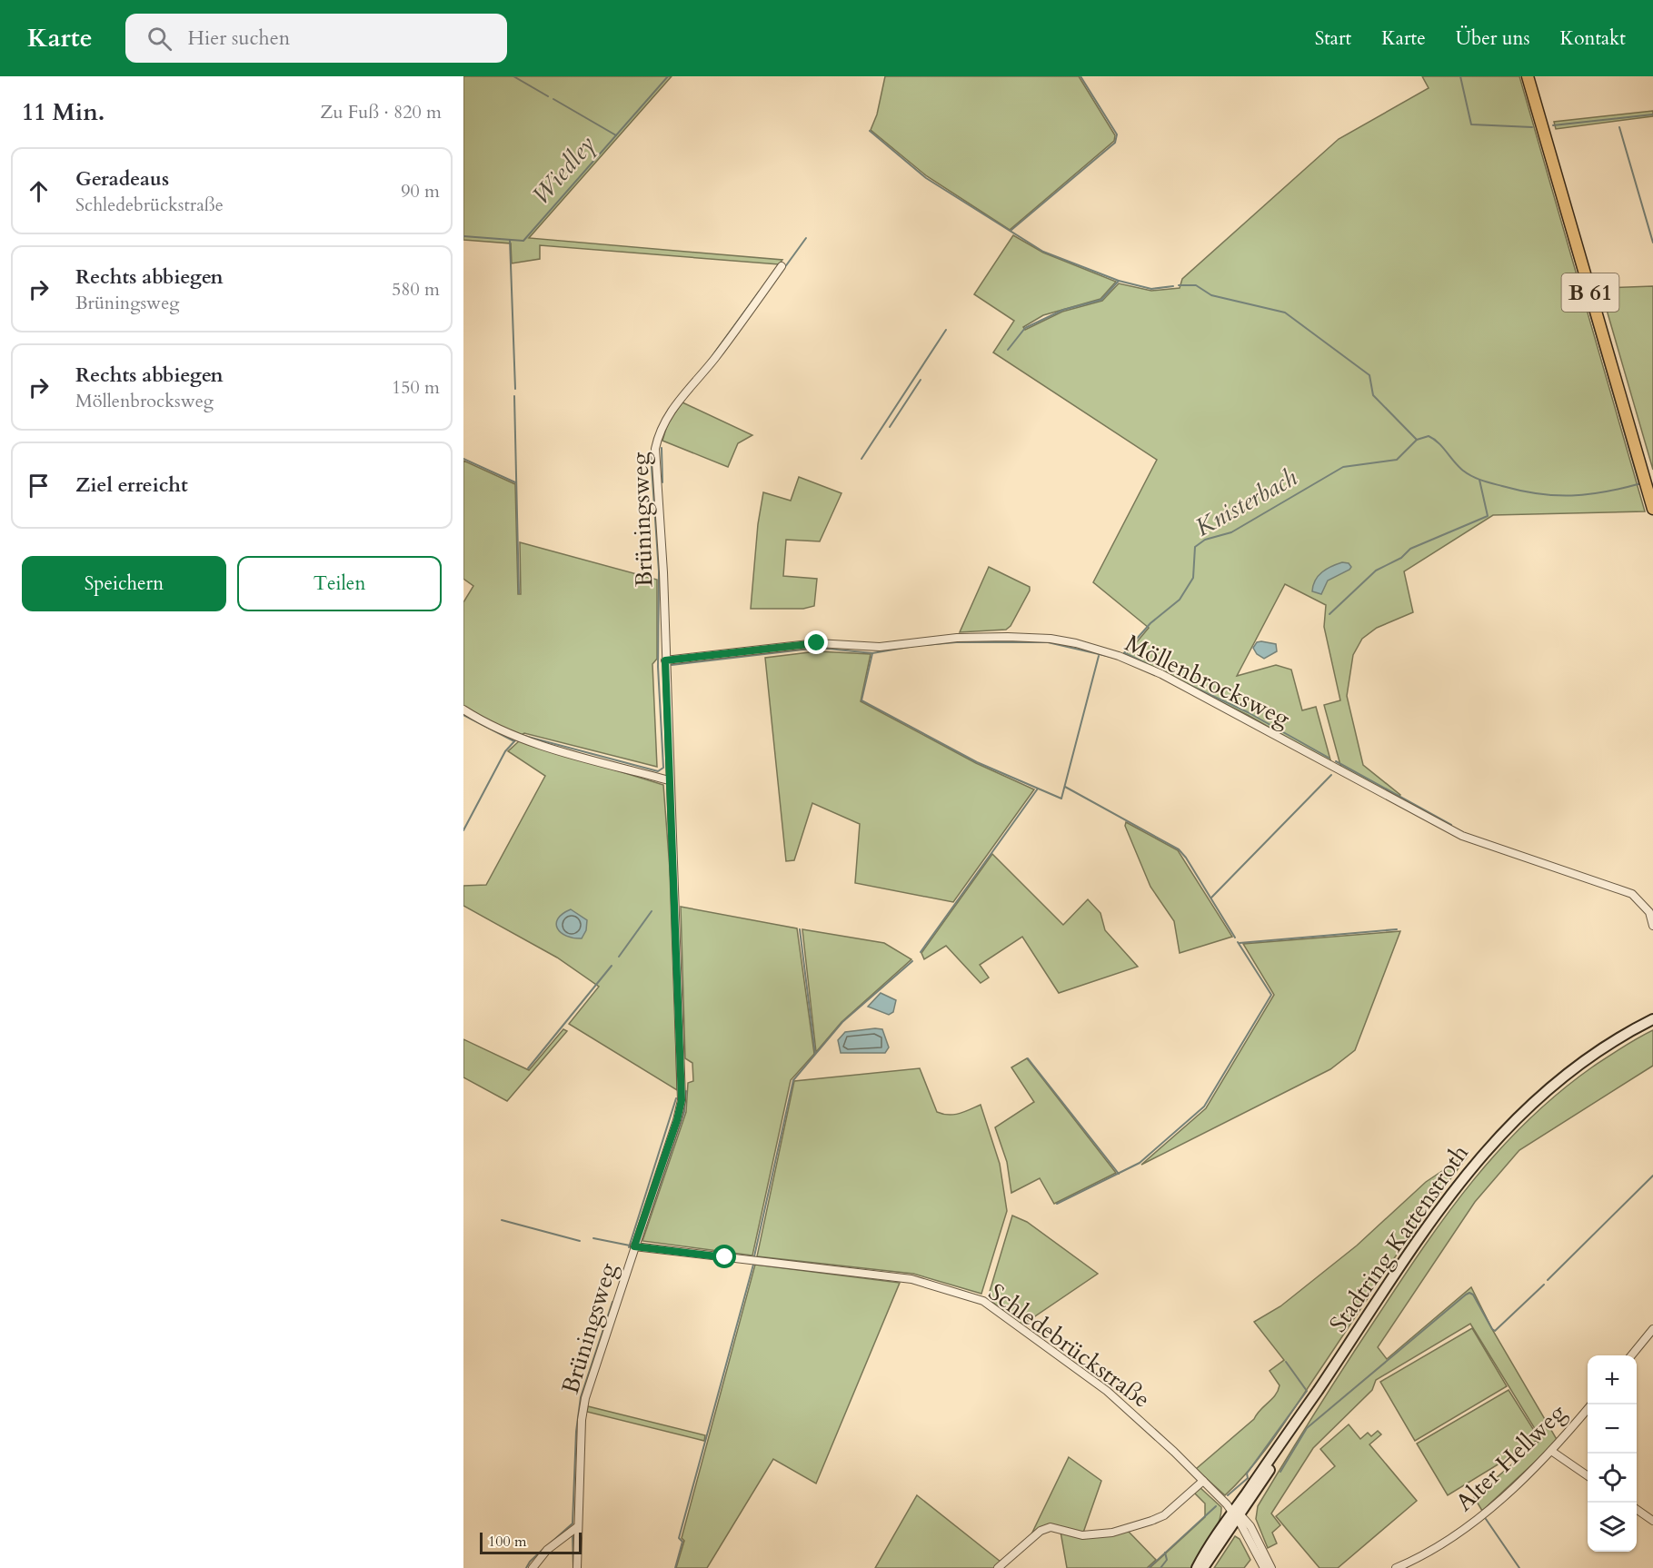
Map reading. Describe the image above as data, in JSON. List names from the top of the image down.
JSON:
{
  "streets": {
    "main road": ["B 61", "Stadtring Kattenstroth"],
    "street": [
      "Brüningsweg",
      "Möllenbrocksweg",
      "Schledebrückstraße",
      "Alter Hellweg"
    ]
  },
  "crossings": [
    ["Brüningsweg", "Möllenbrocksweg"],
    ["Brüningsweg", "Schledebrückstraße"],
    ["Stadtring Kattenstroth", "Schledebrückstraße"]
  ],
  "water": ["Wiedley", "Knisterbach"],
  "scale_bar": "100 m",
  "page": {
    "header": "Karte",
    "search": "Hier suchen",
    "nav": [
      "Start",
      "Karte",
      "Über uns",
      "Kontakt"
    ],
    "heading": ["11 Min.", "Zu Fuß · 820 m"],
    "list": [
      ["Geradeaus", "Schledebrückstraße", "90 m"],
      ["Rechts abbiegen", "Brüningsweg", "580 m"],
      ["Rechts abbiegen", "Möllenbrocksweg", "150 m"],
      "Ziel erreicht"
    ],
    "buttons": ["Speichern", "Teilen"],
    "map_buttons": ["+", "−"],
    "scale": "100 m"
  }
}
